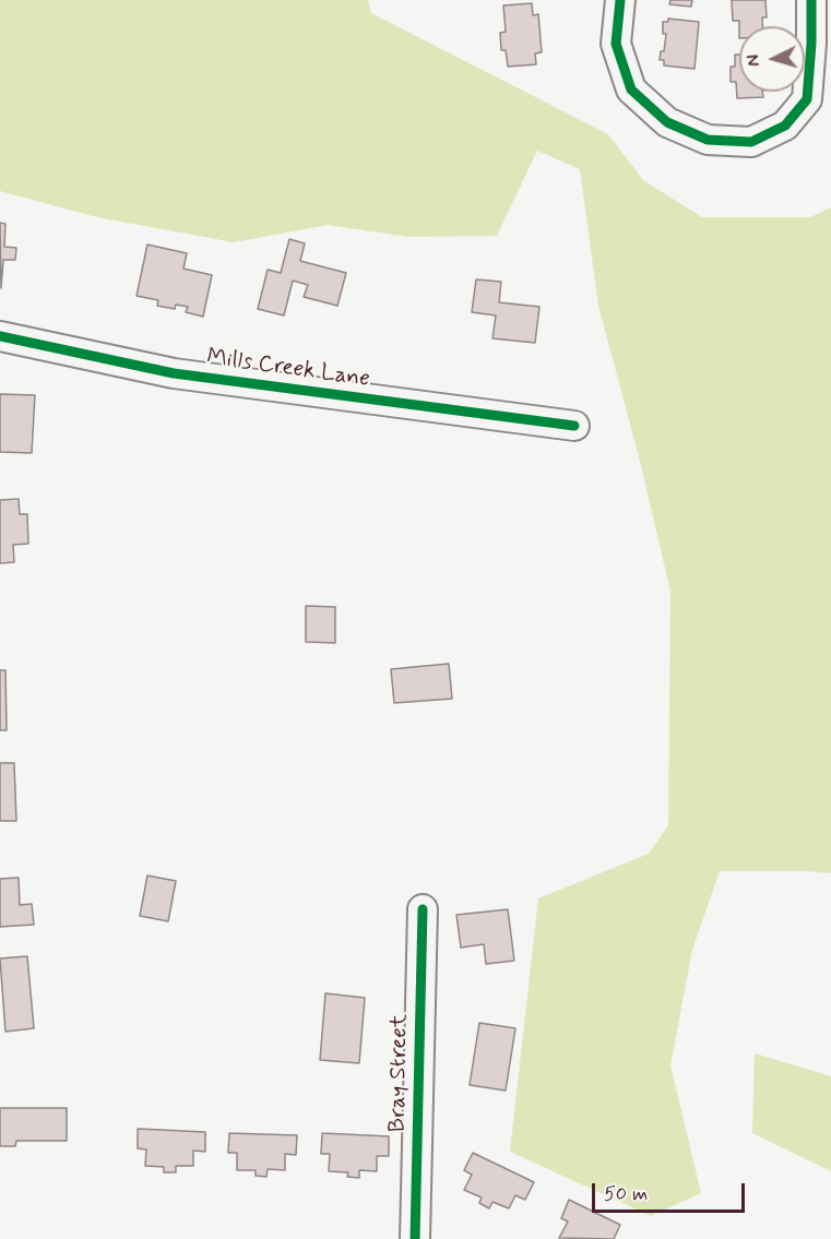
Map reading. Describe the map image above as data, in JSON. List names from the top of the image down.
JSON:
{
  "streets": {
    "street": ["Mills Creek Lane", "Bray Street"]
  },
  "scale_bar": "50 m",
  "north": "left"
}
